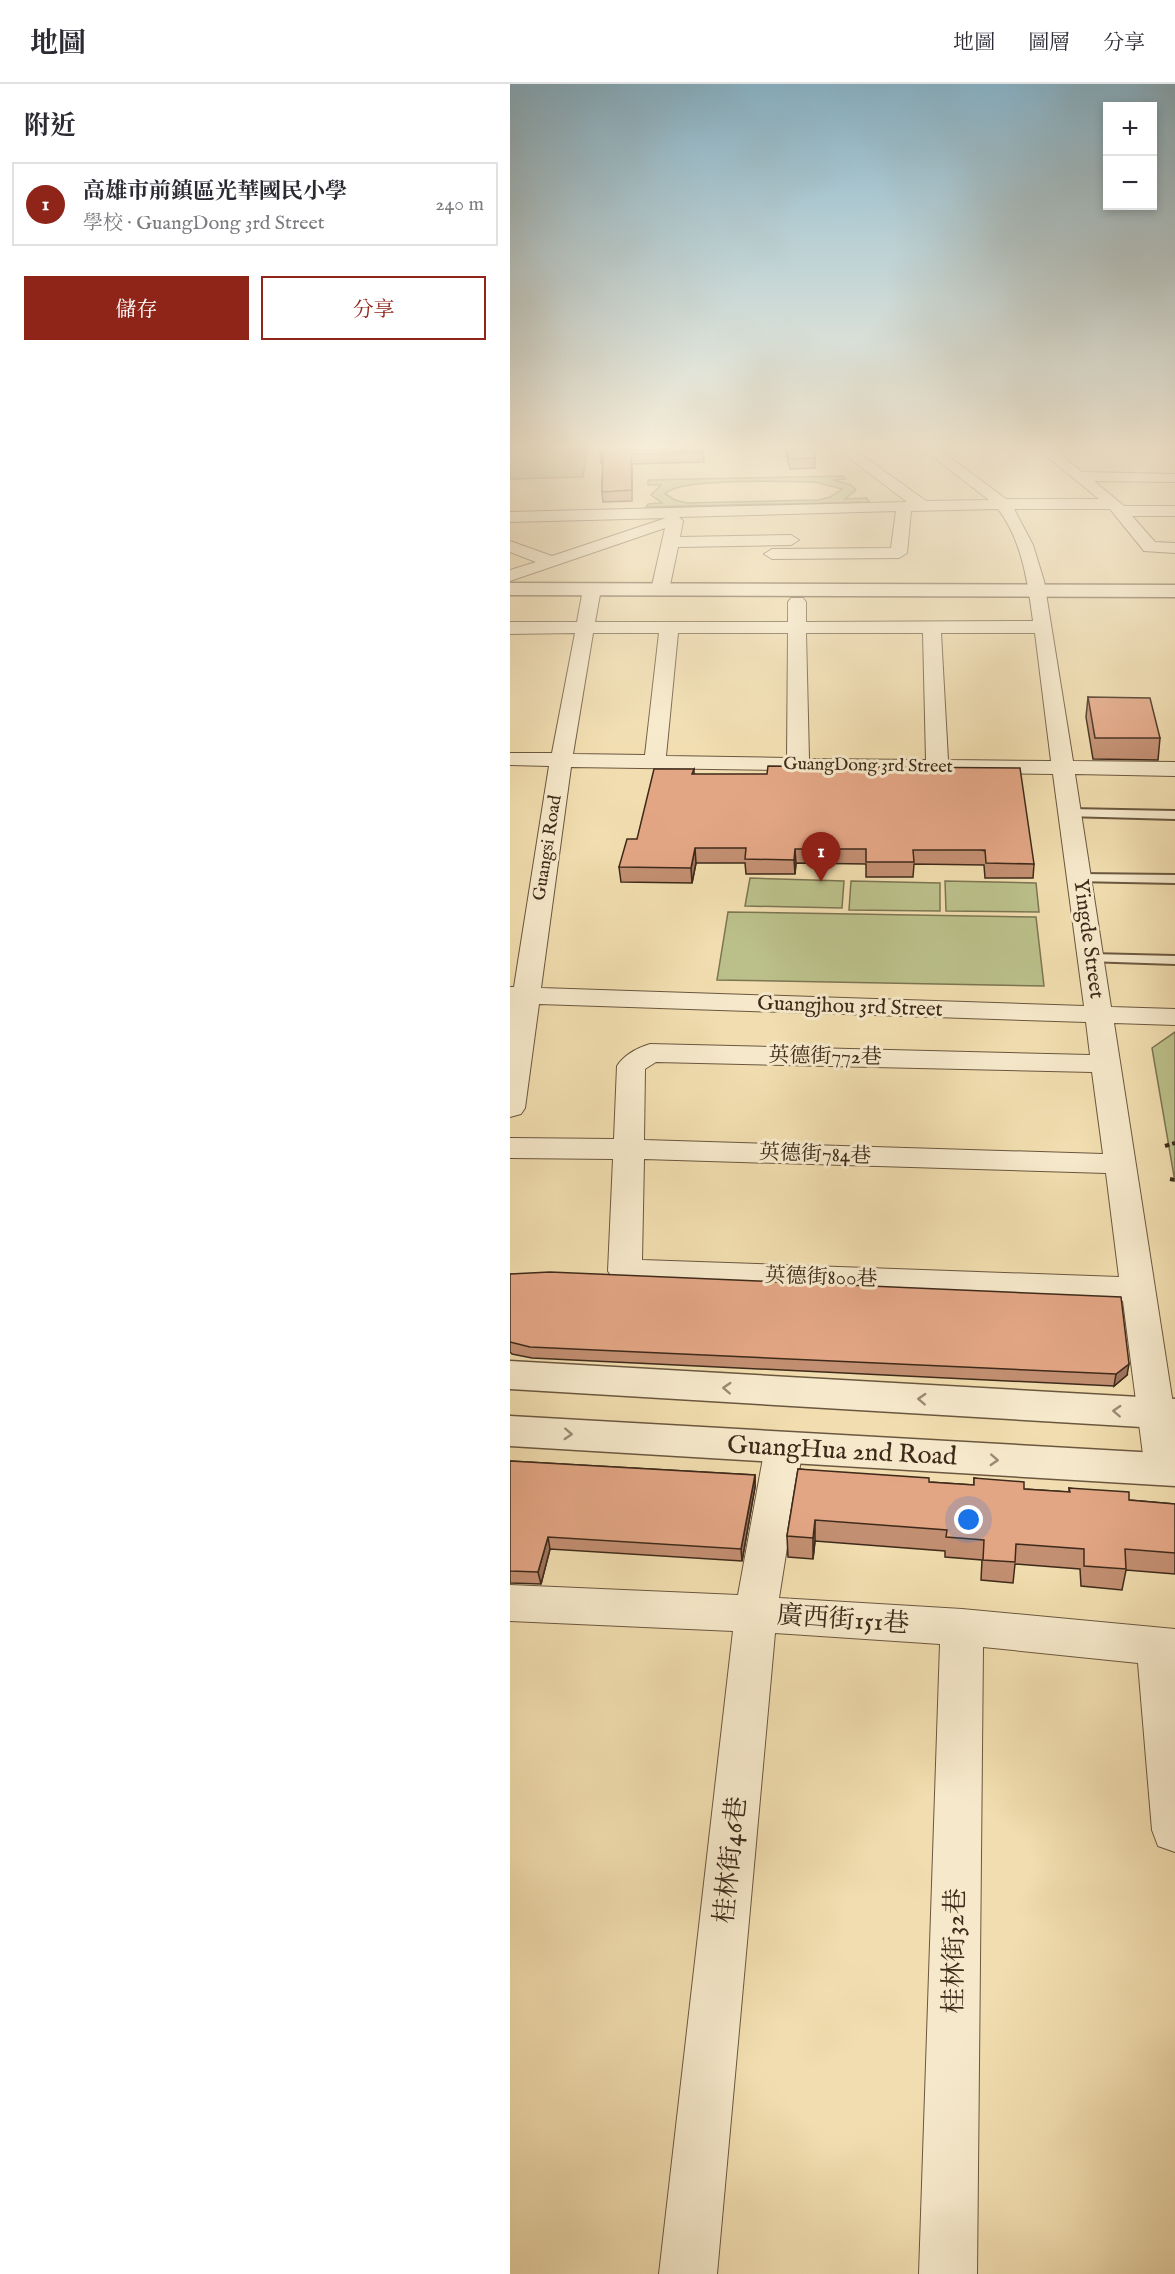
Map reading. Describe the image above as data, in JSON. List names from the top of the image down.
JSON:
{
  "streets": {
    "street": [
      "GuangDong 3rd Street",
      "Guangsi Road",
      "Yingde Street",
      "Guangjhou 3rd Street",
      "英德街772巷",
      "英德街784巷",
      "英德街800巷",
      "GuangHua 2nd Road",
      "廣西街151巷",
      "桂林街46巷",
      "桂林街32巷"
    ]
  },
  "crossings": [
    ["GuangDong 3rd Street", "Guangsi Road"],
    ["GuangDong 3rd Street", "Yingde Street"],
    ["Guangsi Road", "Guangjhou 3rd Street"],
    ["Yingde Street", "Guangjhou 3rd Street"],
    ["Yingde Street", "英德街772巷"],
    ["Yingde Street", "英德街784巷"],
    ["Yingde Street", "英德街800巷"],
    ["Yingde Street", "GuangHua 2nd Road"],
    ["英德街772巷", "英德街784巷"],
    ["英德街772巷", "英德街800巷"],
    ["英德街784巷", "英德街800巷"],
    ["GuangHua 2nd Road", "桂林街46巷"],
    ["廣西街151巷", "桂林街46巷"],
    ["廣西街151巷", "桂林街32巷"]
  ],
  "page": {
    "header": "地圖",
    "nav": ["地圖", "圖層", "分享"],
    "heading": "附近",
    "map_buttons": ["+", "−"],
    "list": [
      {
        "mark": "1",
        "name": "高雄市前鎮區光華國民小學",
        "note": "學校 · GuangDong 3rd Street",
        "value": "240 m"
      }
    ],
    "buttons": ["儲存", "分享"],
    "pins": "1"
  }
}
